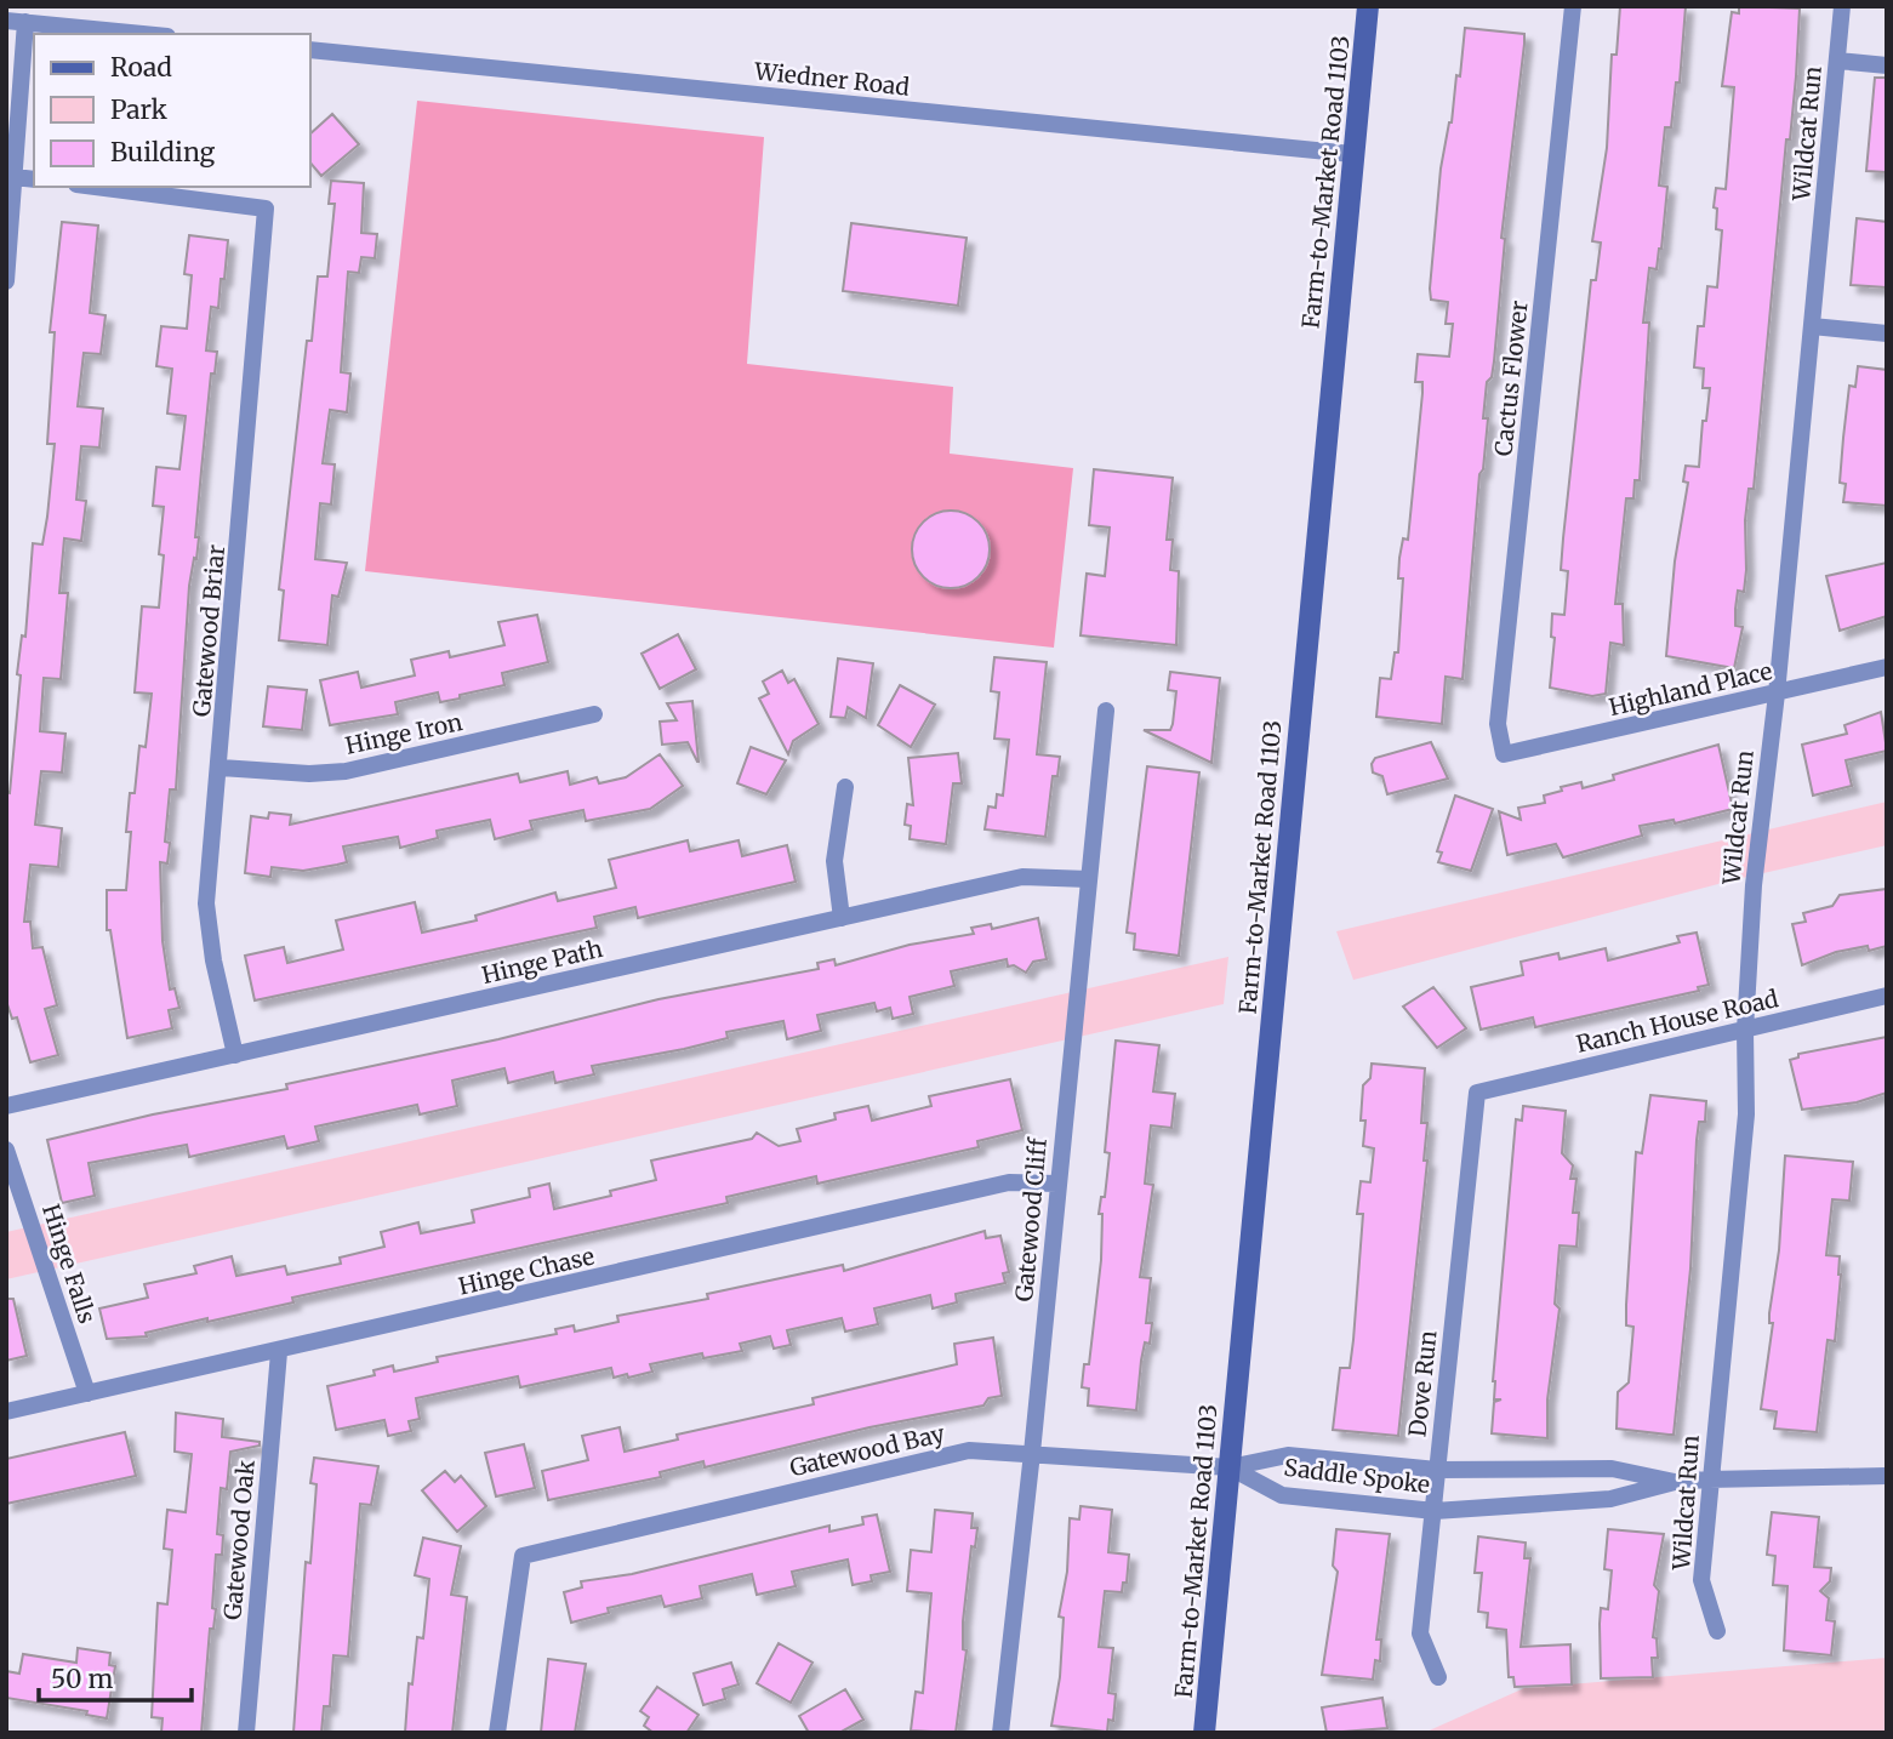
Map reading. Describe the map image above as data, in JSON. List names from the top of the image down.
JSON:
{
  "streets": {
    "main road": ["Farm-to-Market Road 1103"],
    "street": [
      "Wiedner Road",
      "Wildcat Run",
      "Cactus Flower",
      "Gatewood Briar",
      "Highland Place",
      "Hinge Iron",
      "Hinge Path",
      "Ranch House Road",
      "Gatewood Cliff",
      "Hinge Falls",
      "Hinge Chase",
      "Dove Run",
      "Gatewood Bay",
      "Saddle Spoke",
      "Gatewood Oak"
    ]
  },
  "crossings": [
    ["Wiedner Road", "Farm-to-Market Road 1103"],
    ["Wildcat Run", "Highland Place"],
    ["Wildcat Run", "Ranch House Road"],
    ["Wildcat Run", "Saddle Spoke"],
    ["Farm-to-Market Road 1103", "Gatewood Bay"],
    ["Farm-to-Market Road 1103", "Saddle Spoke"],
    ["Cactus Flower", "Highland Place"],
    ["Gatewood Briar", "Hinge Iron"],
    ["Gatewood Briar", "Hinge Path"],
    ["Hinge Path", "Gatewood Cliff"],
    ["Ranch House Road", "Dove Run"],
    ["Gatewood Cliff", "Hinge Chase"],
    ["Gatewood Cliff", "Gatewood Bay"],
    ["Hinge Falls", "Hinge Chase"],
    ["Hinge Chase", "Gatewood Oak"],
    ["Dove Run", "Saddle Spoke"],
    ["Gatewood Bay", "Saddle Spoke"]
  ],
  "legend": ["Road", "Park", "Building"],
  "scale_bar": "50 m"
}
